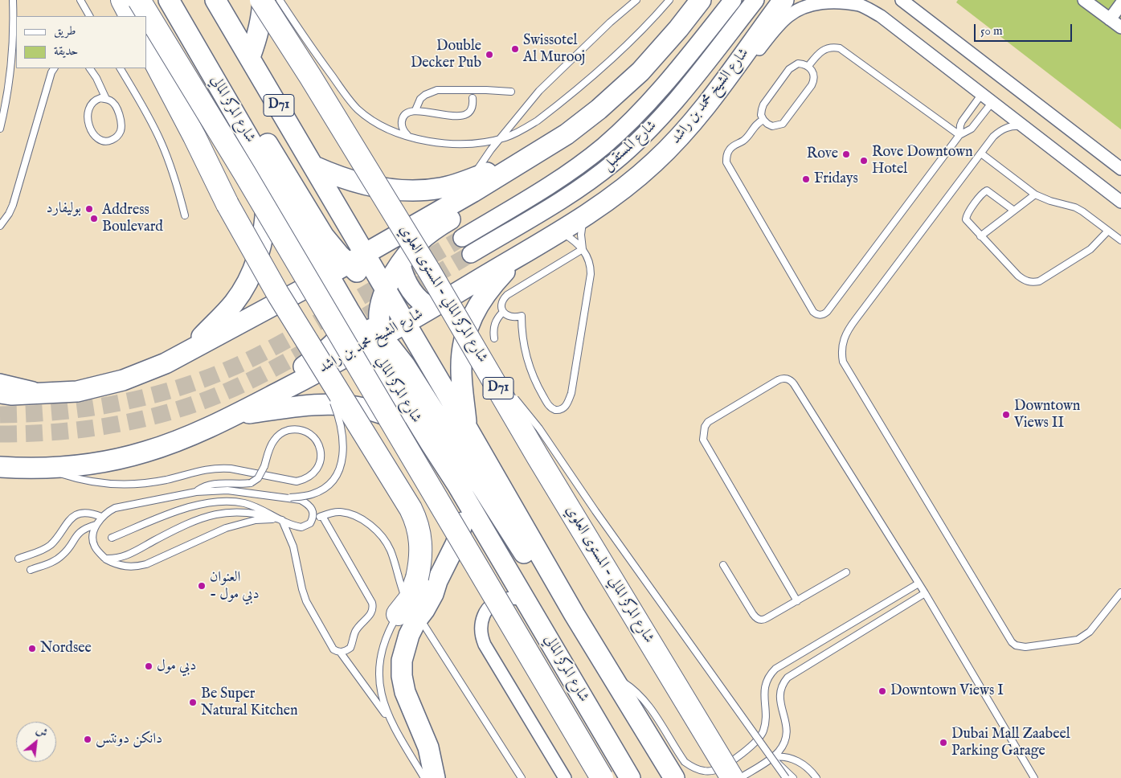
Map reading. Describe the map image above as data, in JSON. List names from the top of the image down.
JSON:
{
  "streets": {
    "highway": ["D71", "شارع المركز المالي - المستوى العلوي"],
    "main road": ["شارع الشيخ محمد بن راشد", "شارع المركز المالي", "شارع المستقبل"]
  },
  "crossings": [
    ["شارع الشيخ محمد بن راشد", "D71"],
    ["شارع الشيخ محمد بن راشد", "شارع المركز المالي"]
  ],
  "places": [
    "Swissotel Al Murooj",
    "Double Decker Pub",
    "Rove",
    "Rove Downtown Hotel",
    "Fridays",
    "بوليفارد",
    "Address Boulevard",
    "Downtown Views II",
    "العنوان - دبي مول",
    "Nordsee",
    "دبي مول",
    "Downtown Views I",
    "Be Super Natural Kitchen",
    "دانكن دونتس",
    "Dubai Mall Zaabeel Parking Garage"
  ],
  "legend": ["طريق", "حديقة"],
  "scale_bar": "50 m",
  "north": "top right"
}
